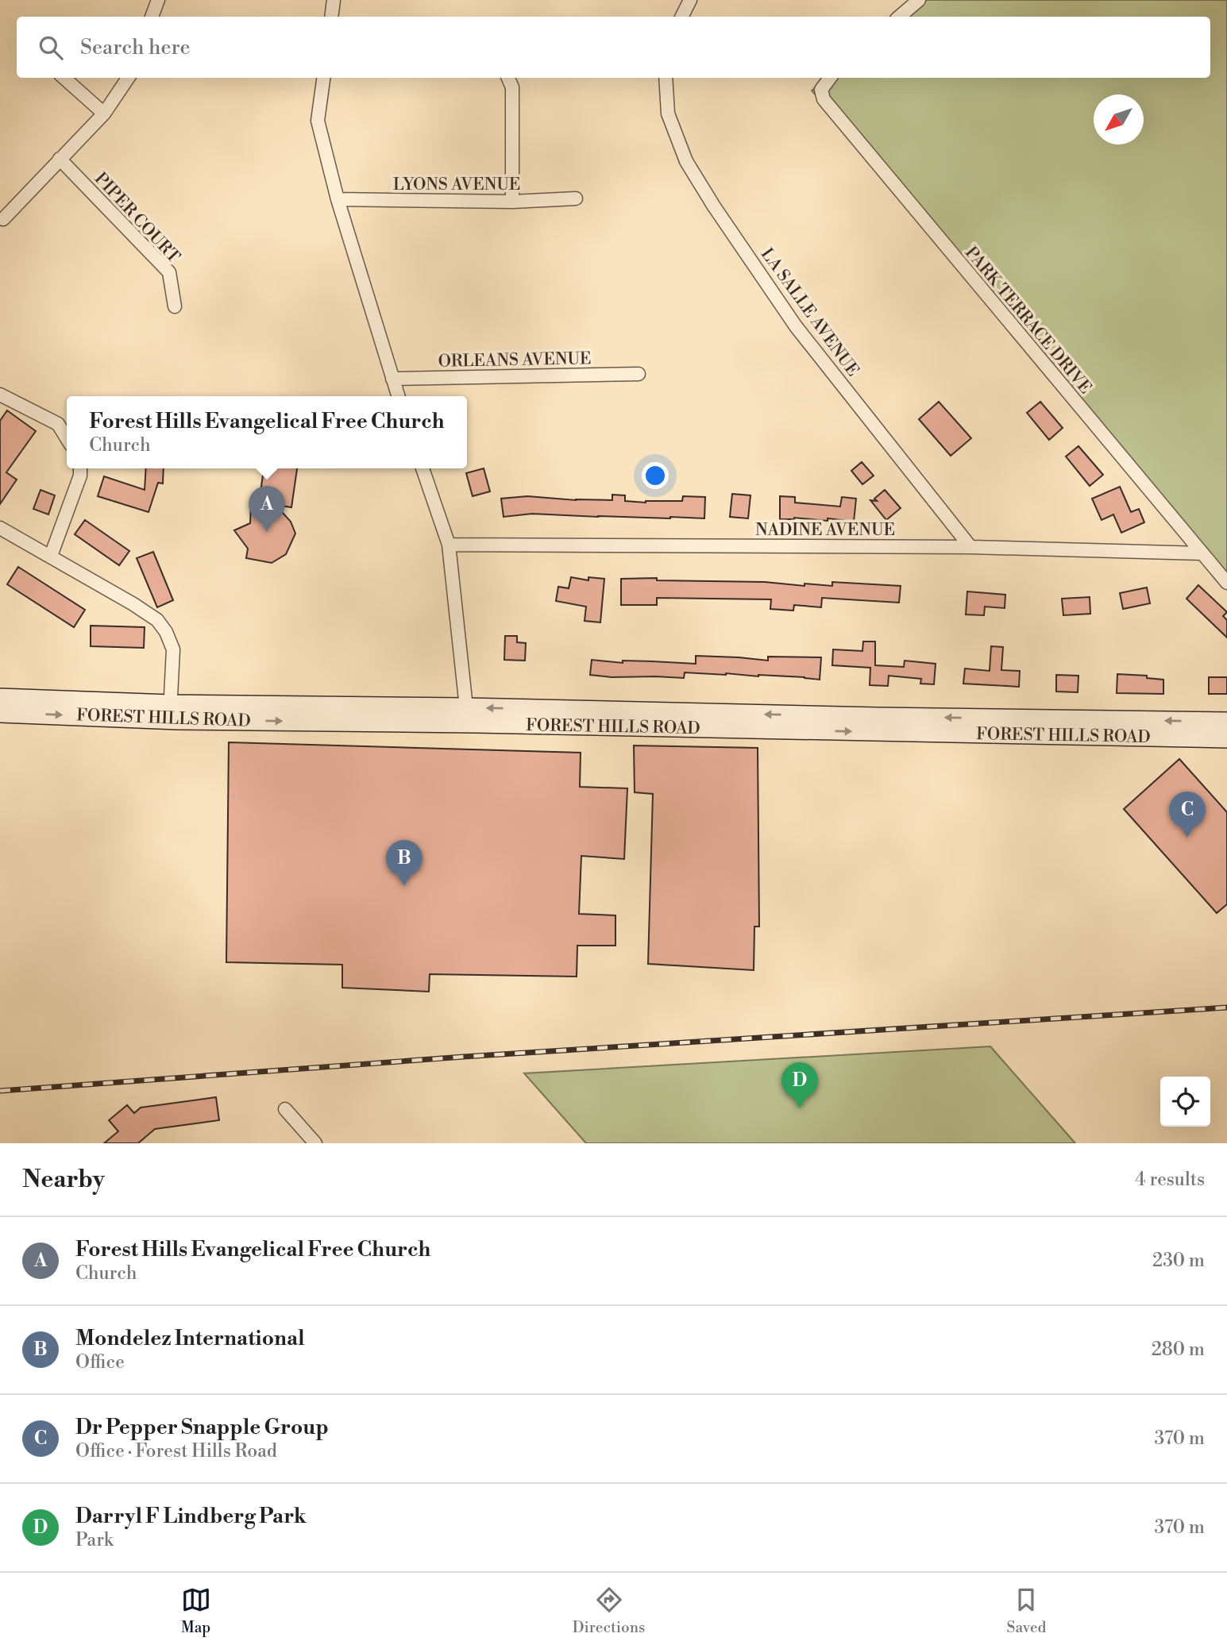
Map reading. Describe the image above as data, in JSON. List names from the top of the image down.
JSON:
{
  "streets": {
    "street": [
      "LYONS AVENUE",
      "PIPER COURT",
      "LA SALLE AVENUE",
      "PARK TERRACE DRIVE",
      "ORLEANS AVENUE",
      "NADINE AVENUE",
      "FOREST HILLS ROAD"
    ]
  },
  "crossings": [
    ["LA SALLE AVENUE", "NADINE AVENUE"],
    ["PARK TERRACE DRIVE", "NADINE AVENUE"]
  ],
  "north": "bottom left",
  "page": {
    "search": "Search here",
    "popup": ["Forest Hills Evangelical Free Church", "Church"],
    "pins": [
      "A",
      "C",
      "B",
      "D"
    ],
    "heading": ["Nearby", "4 results"],
    "list": [
      {
        "mark": "A",
        "name": "Forest Hills Evangelical Free Church",
        "note": "Church",
        "value": "230 m"
      },
      {
        "mark": "B",
        "name": "Mondelez International",
        "note": "Office",
        "value": "280 m"
      },
      {
        "mark": "C",
        "name": "Dr Pepper Snapple Group",
        "note": "Office · Forest Hills Road",
        "value": "370 m"
      },
      {
        "mark": "D",
        "name": "Darryl F Lindberg Park",
        "note": "Park",
        "value": "370 m"
      }
    ],
    "nav": ["Map", "Directions", "Saved"]
  }
}
